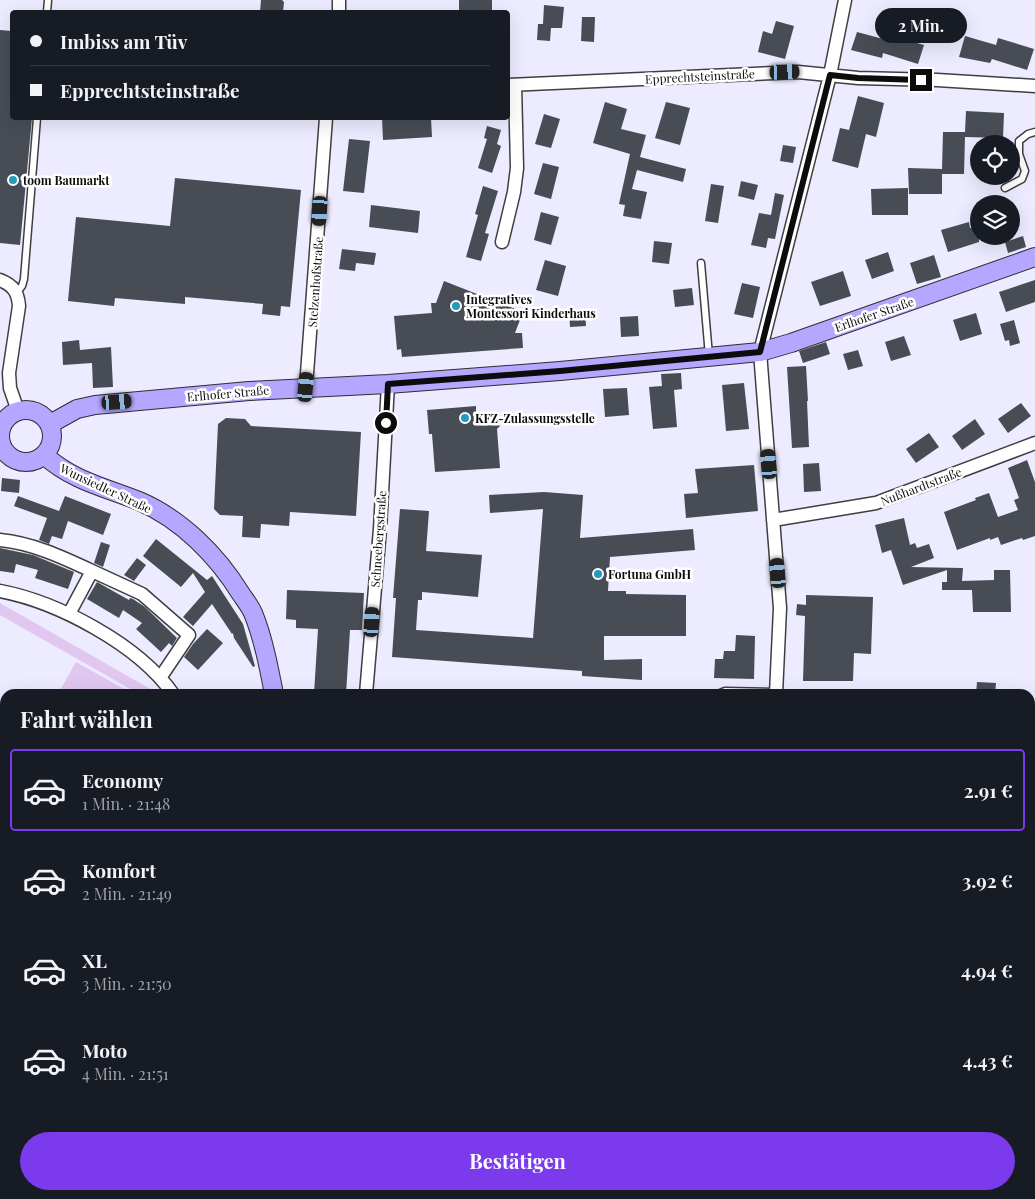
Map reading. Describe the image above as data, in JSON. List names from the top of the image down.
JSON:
{
  "streets": {
    "street": [
      "Epprechtsteinstraße",
      "Stelzenhofstraße",
      "Erlhofer Straße",
      "Nußhardtstraße",
      "Wunsiedler Straße",
      "Schneebergstraße"
    ]
  },
  "crossings": [
    ["Stelzenhofstraße", "Erlhofer Straße"],
    ["Erlhofer Straße", "Wunsiedler Straße"],
    ["Erlhofer Straße", "Schneebergstraße"]
  ],
  "places": [
    "toom Baumarkt",
    "Integratives Montessori Kinderhaus",
    "KFZ-Zulassungsstelle",
    "Fortuna GmbH"
  ],
  "page": {
    "bubble": "2 Min.",
    "banner": ["Imbiss am Tüv", "Epprechtsteinstraße"],
    "heading": "Fahrt wählen",
    "list": [
      {
        "name": "Economy",
        "note": "1 Min. · 21:48",
        "value": "2.91 €"
      },
      {
        "name": "Komfort",
        "note": "2 Min. · 21:49",
        "value": "3.92 €"
      },
      {
        "name": "XL",
        "note": "3 Min. · 21:50",
        "value": "4.94 €"
      },
      {
        "name": "Moto",
        "note": "4 Min. · 21:51",
        "value": "4.43 €"
      }
    ],
    "buttons": "Bestätigen"
  }
}
